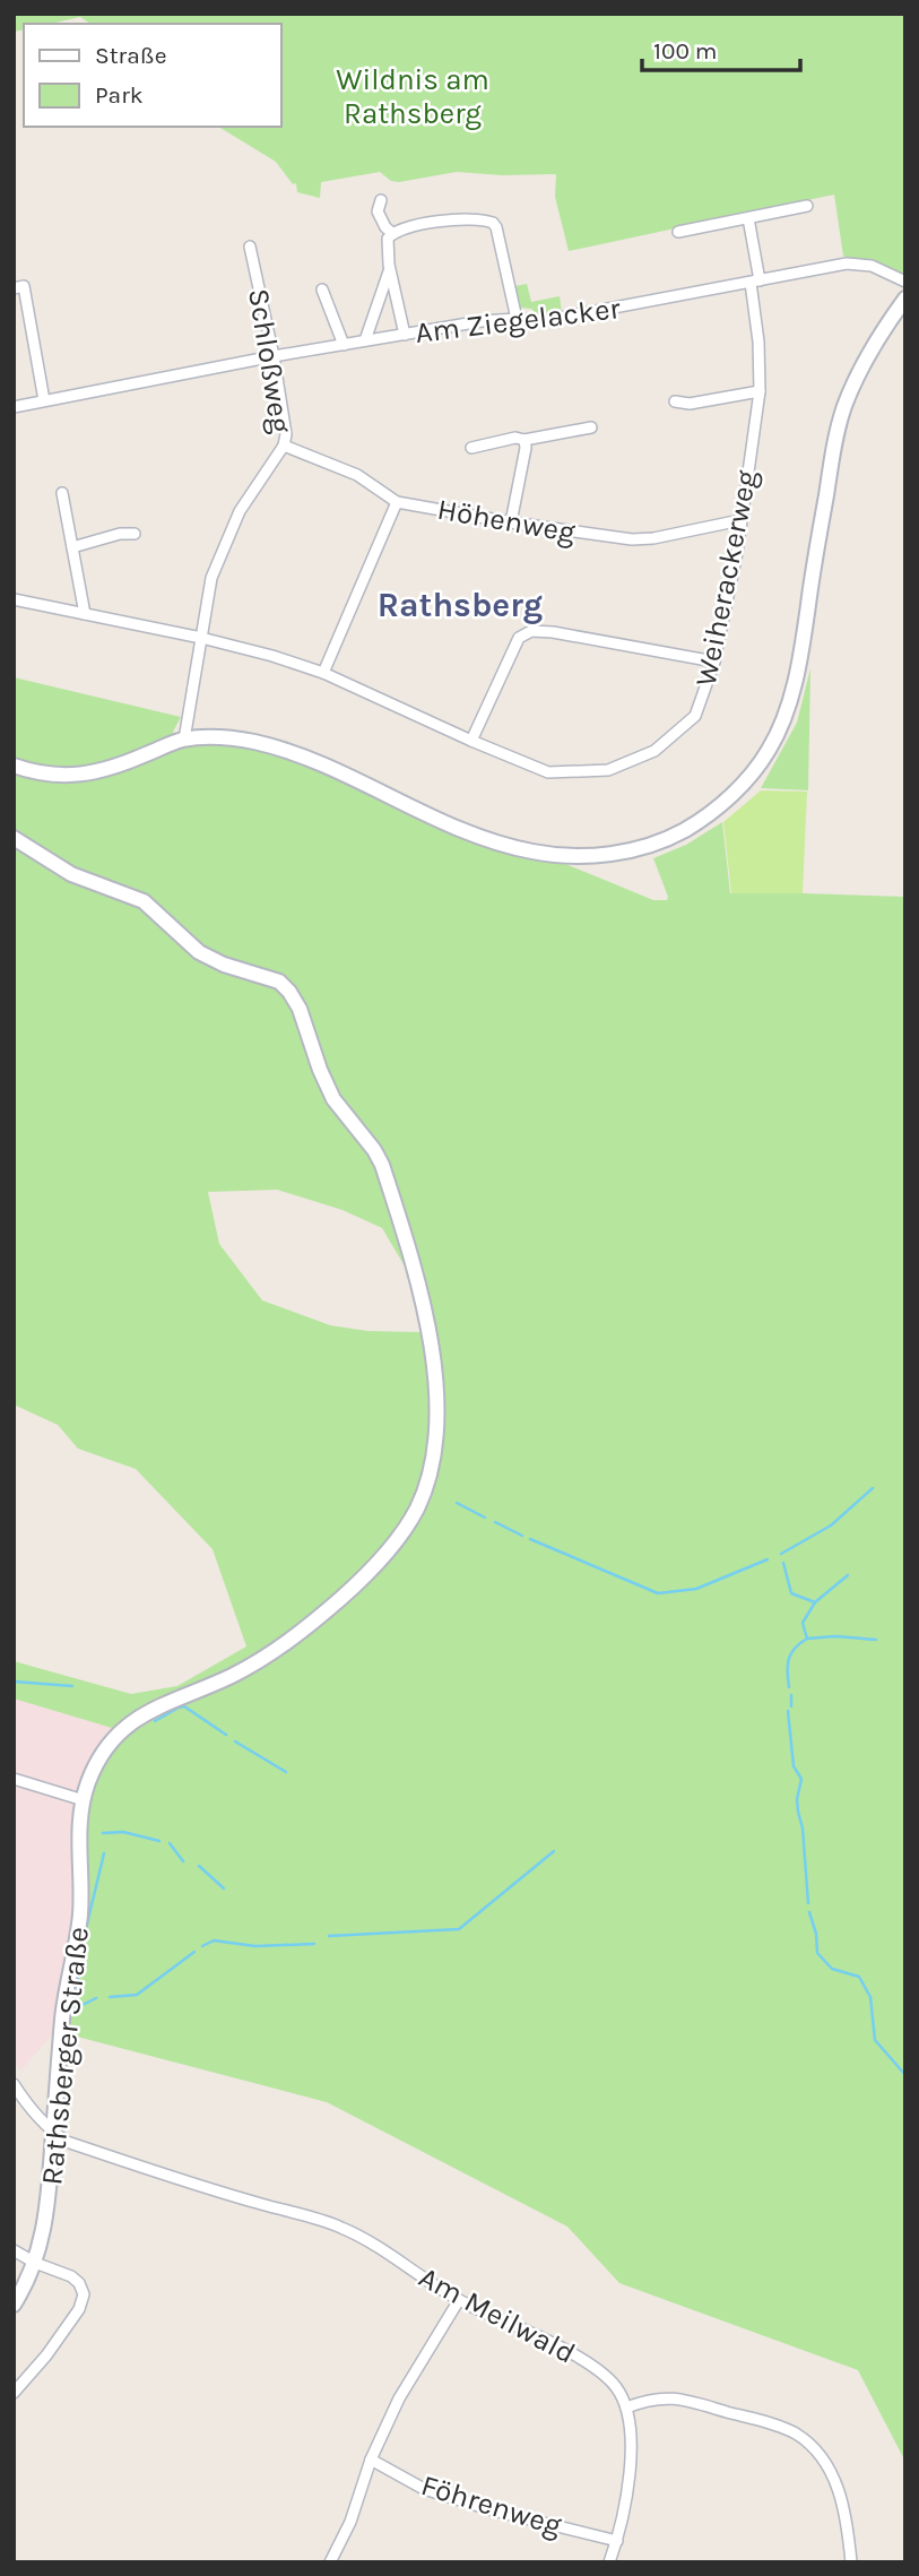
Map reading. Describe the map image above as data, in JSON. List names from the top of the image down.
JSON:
{
  "streets": {
    "street": [
      "Am Ziegelacker",
      "Schloßweg",
      "Höhenweg",
      "Weiherackerweg",
      "Rathsberger Straße",
      "Am Meilwald",
      "Föhrenweg"
    ]
  },
  "crossings": [
    ["Am Ziegelacker", "Schloßweg"],
    ["Am Ziegelacker", "Weiherackerweg"],
    ["Schloßweg", "Höhenweg"],
    ["Schloßweg", "Weiherackerweg"],
    ["Höhenweg", "Weiherackerweg"],
    ["Rathsberger Straße", "Am Meilwald"]
  ],
  "districts": ["Rathsberg"],
  "parks": ["Wildnis am Rathsberg"],
  "legend": ["Straße", "Park"],
  "scale_bar": "100 m"
}
